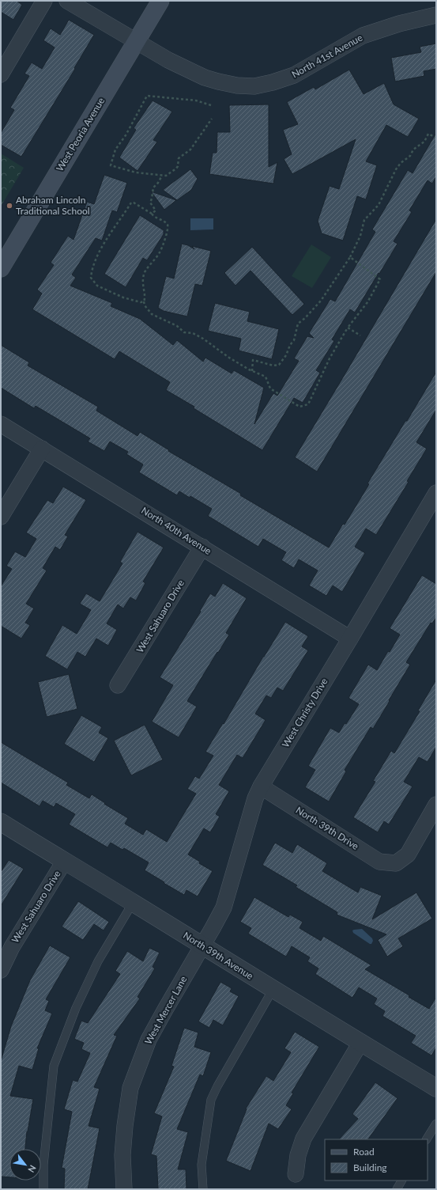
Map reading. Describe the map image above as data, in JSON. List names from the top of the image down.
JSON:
{
  "streets": {
    "main road": ["West Peoria Avenue"],
    "street": [
      "North 41st Avenue",
      "North 40th Avenue",
      "West Sahuaro Drive",
      "West Christy Drive",
      "North 39th Drive",
      "North 39th Avenue",
      "West Mercer Lane"
    ]
  },
  "crossings": [
    ["North 41st Avenue", "West Peoria Avenue"],
    ["North 40th Avenue", "West Sahuaro Drive"],
    ["North 40th Avenue", "West Christy Drive"],
    ["West Sahuaro Drive", "North 39th Avenue"],
    ["West Christy Drive", "North 39th Drive"],
    ["West Christy Drive", "North 39th Avenue"],
    ["West Christy Drive", "West Mercer Lane"],
    ["North 39th Avenue", "West Mercer Lane"]
  ],
  "places": ["Abraham Lincoln Traditional School"],
  "legend": ["Road", "Building"],
  "north": "bottom right"
}
